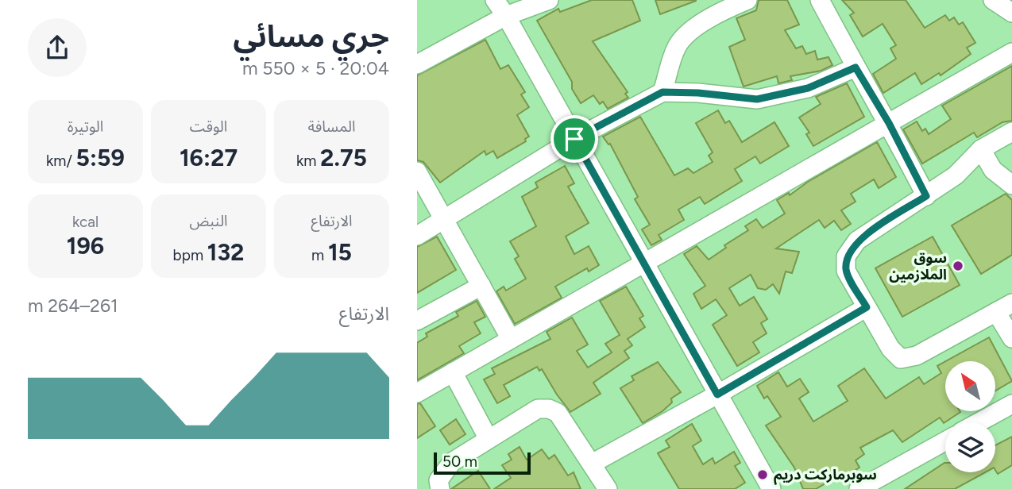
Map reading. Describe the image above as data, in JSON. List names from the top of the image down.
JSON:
{
  "places": ["سوق الملازمين", "سوبرماركت دريم"],
  "scale_bar": "50 m",
  "north": "top left",
  "page": {
    "heading": ["جري مسائي", "20:04 · 5 × 550 m"],
    "stats": [
      ["المسافة", "2.75 km"],
      ["الوقت", "16:27"],
      ["الوتيرة", "5:59 /km"],
      ["الارتفاع", "15 m"],
      ["النبض", "132 bpm"],
      ["kcal", "196"]
    ],
    "chart": ["الارتفاع", "261–264 m"],
    "scale": "50 m"
  }
}
